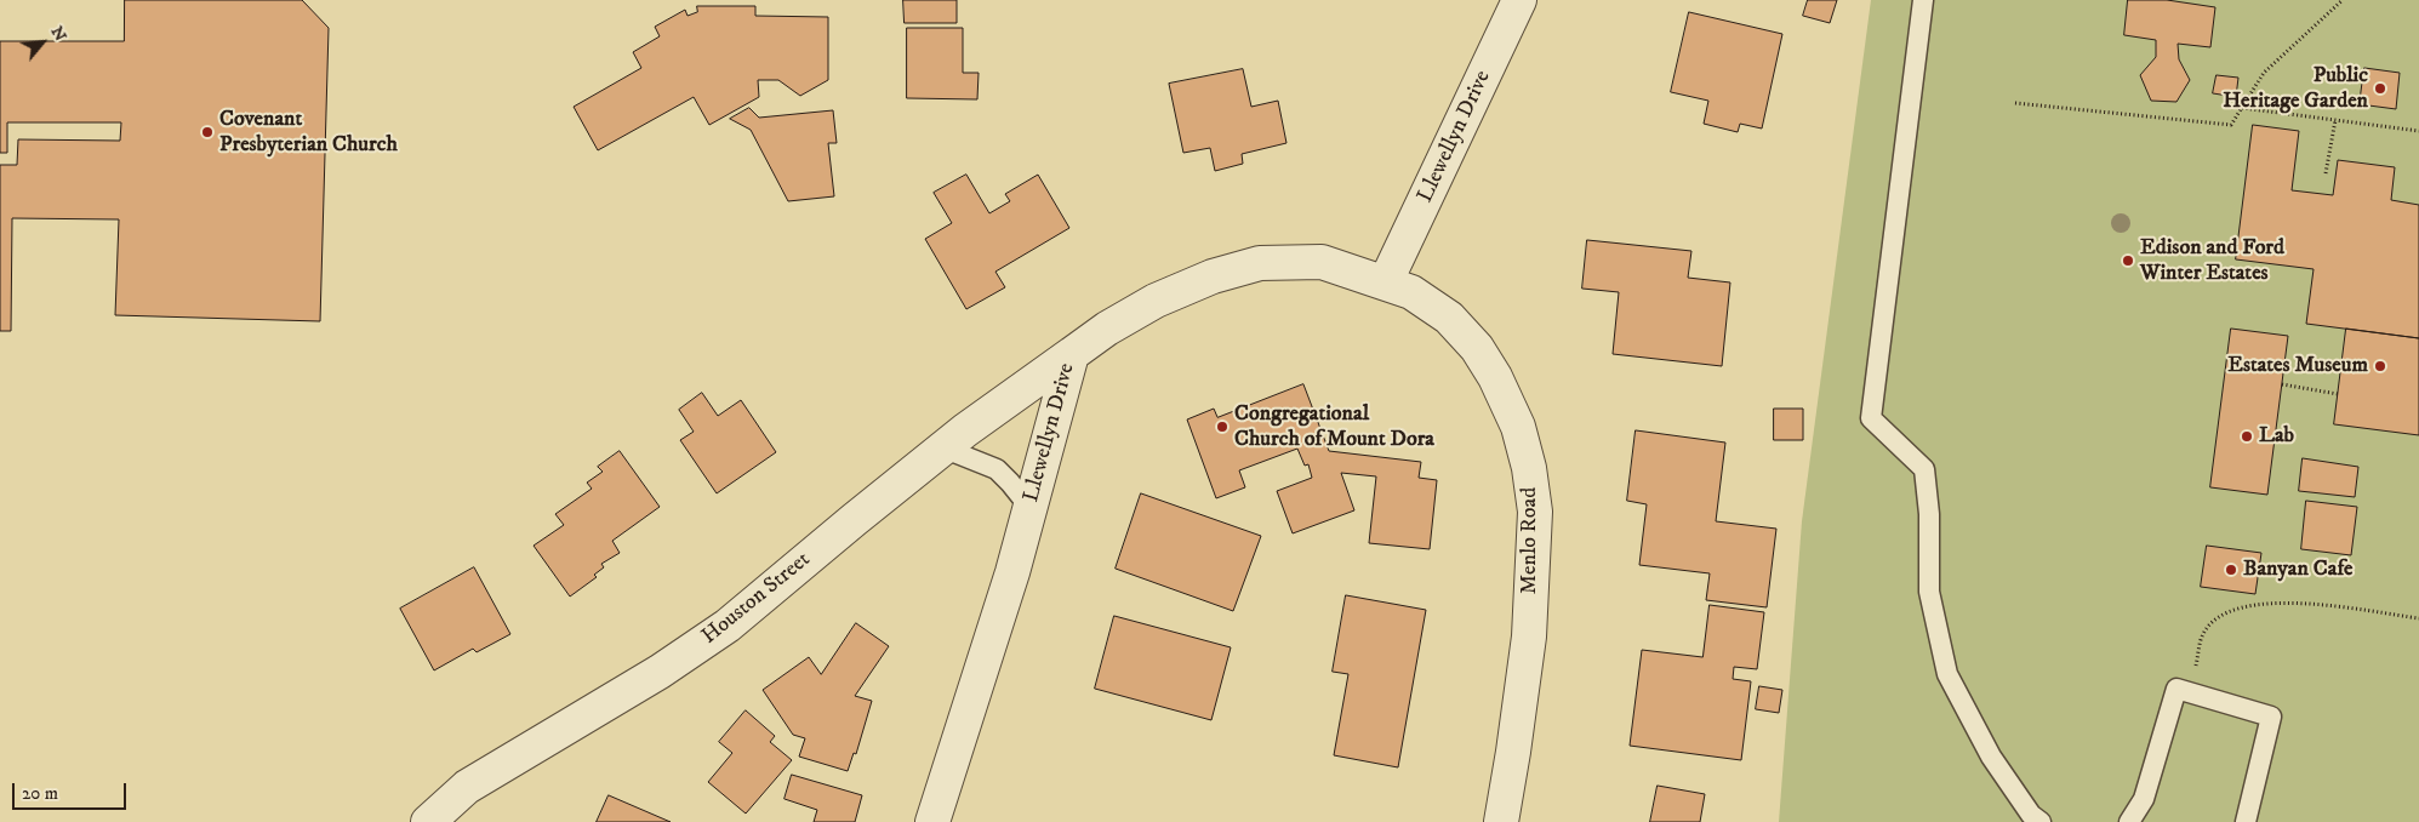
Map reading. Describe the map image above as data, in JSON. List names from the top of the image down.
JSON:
{
  "streets": {
    "street": ["Llewellyn Drive", "Menlo Road", "Houston Street"]
  },
  "crossings": [
    ["Llewellyn Drive", "Menlo Road"],
    ["Llewellyn Drive", "Houston Street"]
  ],
  "places": [
    "Public Heritage Garden",
    "Covenant Presbyterian Church",
    "Edison and Ford Winter Estates",
    "Estates Museum",
    "Congregational Church of Mount Dora",
    "Lab",
    "Banyan Cafe"
  ],
  "scale_bar": "20 m",
  "north": "top right"
}
